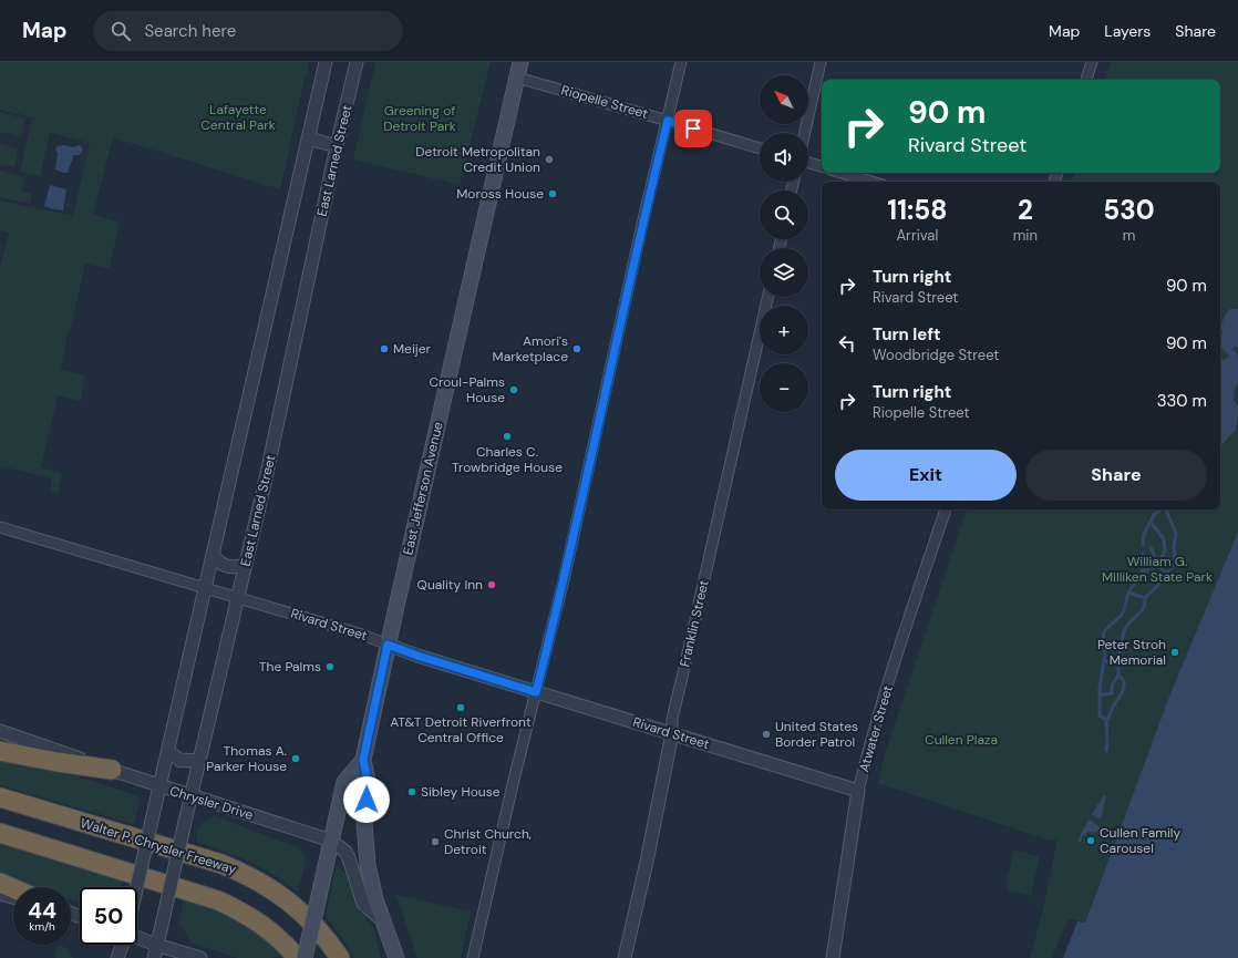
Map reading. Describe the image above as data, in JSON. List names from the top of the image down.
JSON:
{
  "streets": {
    "highway": ["Walter P. Chrysler Freeway"],
    "main road": ["East Jefferson Avenue"],
    "street": [
      "Riopelle Street",
      "East Larned Street",
      "Franklin Street",
      "Rivard Street",
      "Atwater Street",
      "Chrysler Drive"
    ]
  },
  "crossings": [
    ["Riopelle Street", "East Jefferson Avenue"],
    ["East Larned Street", "Rivard Street"],
    ["East Larned Street", "Chrysler Drive"],
    ["East Jefferson Avenue", "Rivard Street"],
    ["East Jefferson Avenue", "Chrysler Drive"],
    ["Franklin Street", "Rivard Street"],
    ["Rivard Street", "Atwater Street"]
  ],
  "parks": [
    "Lafayette Central Park",
    "Greening of Detroit Park",
    "William G. Milliken State Park",
    "Cullen Plaza"
  ],
  "places": [
    "Detroit Metropolitan Credit Union",
    "Moross House",
    "Meijer",
    "Amori's Marketplace",
    "Croul-Palms House",
    "Charles C. Trowbridge House",
    "Quality Inn",
    "Peter Stroh Memorial",
    "The Palms",
    "AT&T Detroit Riverfront Central Office",
    "United States Border Patrol",
    "Thomas A. Parker House",
    "Sibley House",
    "Cullen Family Carousel",
    "Christ Church, Detroit"
  ],
  "north": "top left",
  "page": {
    "header": "Map",
    "search": "Search here",
    "nav": ["Map", "Layers", "Share"],
    "map_buttons": ["+", "−"],
    "turn": ["90 m", "Rivard Street"],
    "eta": [
      "11:58",
      "Arrival",
      "2",
      "min",
      "530",
      "m"
    ],
    "list": [
      {
        "name": "Turn right",
        "note": "Rivard Street",
        "value": "90 m"
      },
      {
        "name": "Turn left",
        "note": "Woodbridge Street",
        "value": "90 m"
      },
      {
        "name": "Turn right",
        "note": "Riopelle Street",
        "value": "330 m"
      }
    ],
    "buttons": ["Exit", "Share"],
    "speed": "44 km/h",
    "limit": "50"
  }
}
